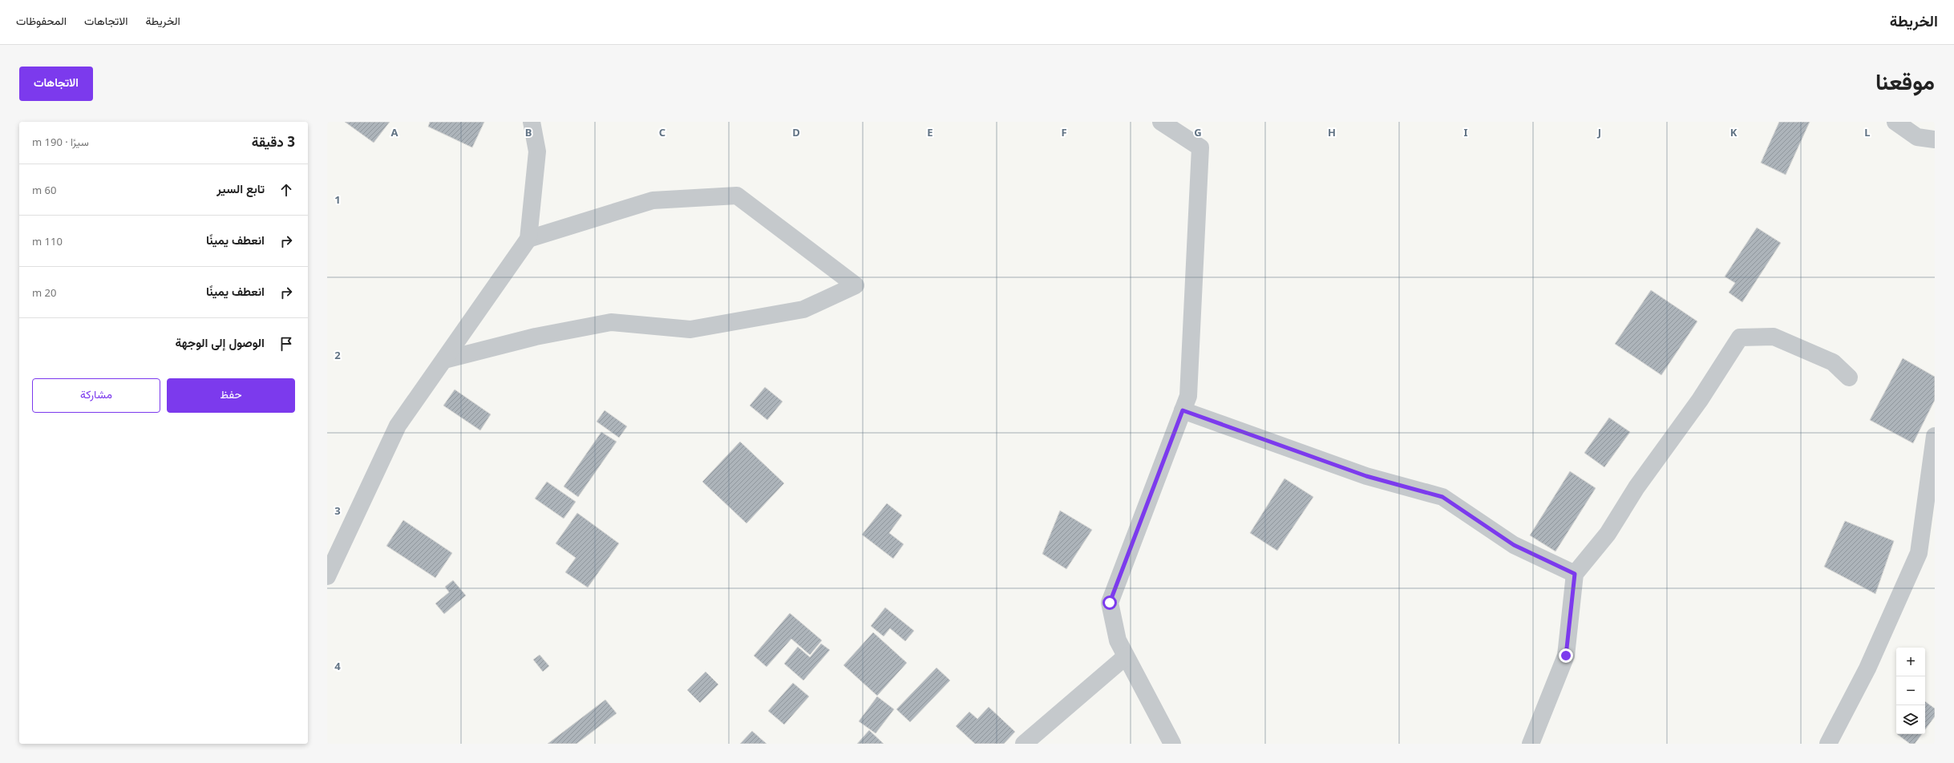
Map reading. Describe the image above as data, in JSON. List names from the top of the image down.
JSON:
{
  "page": {
    "header": "الخريطة",
    "nav": ["الخريطة", "الاتجاهات", "المحفوظات"],
    "title": "موقعنا",
    "buttons": [
      "الاتجاهات",
      ["حفظ", "مشاركة"]
    ],
    "heading": ["3 دقيقة", "سيرًا · 190 m"],
    "list": [
      ["تابع السير", "60 m"],
      ["انعطف يمينًا", "110 m"],
      ["انعطف يمينًا", "20 m"],
      "الوصول إلى الوجهة"
    ],
    "map_buttons": ["+", "−"]
  },
  "grid": {
    "columns": [
      "A",
      "B",
      "C",
      "D",
      "E",
      "F",
      "G",
      "H",
      "I",
      "J",
      "K",
      "L"
    ],
    "rows": [
      "1",
      "2",
      "3",
      "4"
    ]
  }
}
